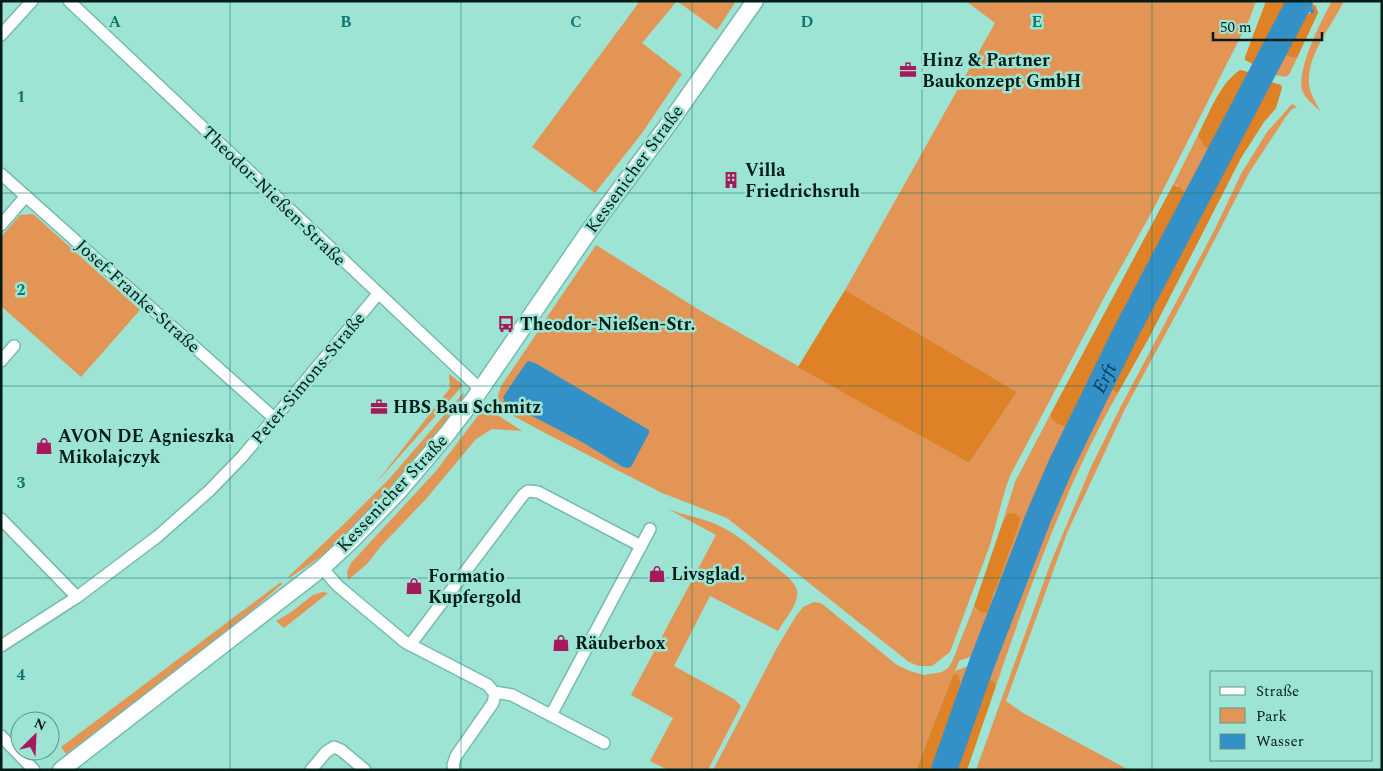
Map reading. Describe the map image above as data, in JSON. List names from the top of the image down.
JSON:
{
  "streets": {
    "main road": ["Kessenicher Straße"],
    "street": ["Theodor-Nießen-Straße", "Josef-Franke-Straße", "Peter-Simons-Straße"]
  },
  "crossings": [
    ["Kessenicher Straße", "Theodor-Nießen-Straße"],
    ["Theodor-Nießen-Straße", "Peter-Simons-Straße"],
    ["Josef-Franke-Straße", "Peter-Simons-Straße"]
  ],
  "water": ["Erft"],
  "places": {
    "office": ["Hinz & Partner Baukonzept GmbH", "HBS Bau Schmitz"],
    "building": ["Villa Friedrichsruh"],
    "bus stop": ["Theodor-Nießen-Str."],
    "shop": [
      "AVON DE Agnieszka Mikolajczyk",
      "Livsglad.",
      "Formatio Kupfergold",
      "Räuberbox"
    ]
  },
  "legend": ["Straße", "Park", "Wasser"],
  "scale_bar": "50 m",
  "north": "top right",
  "grid": {
    "columns": [
      "A",
      "B",
      "C",
      "D",
      "E"
    ],
    "rows": [
      "1",
      "2",
      "3",
      "4"
    ]
  }
}
